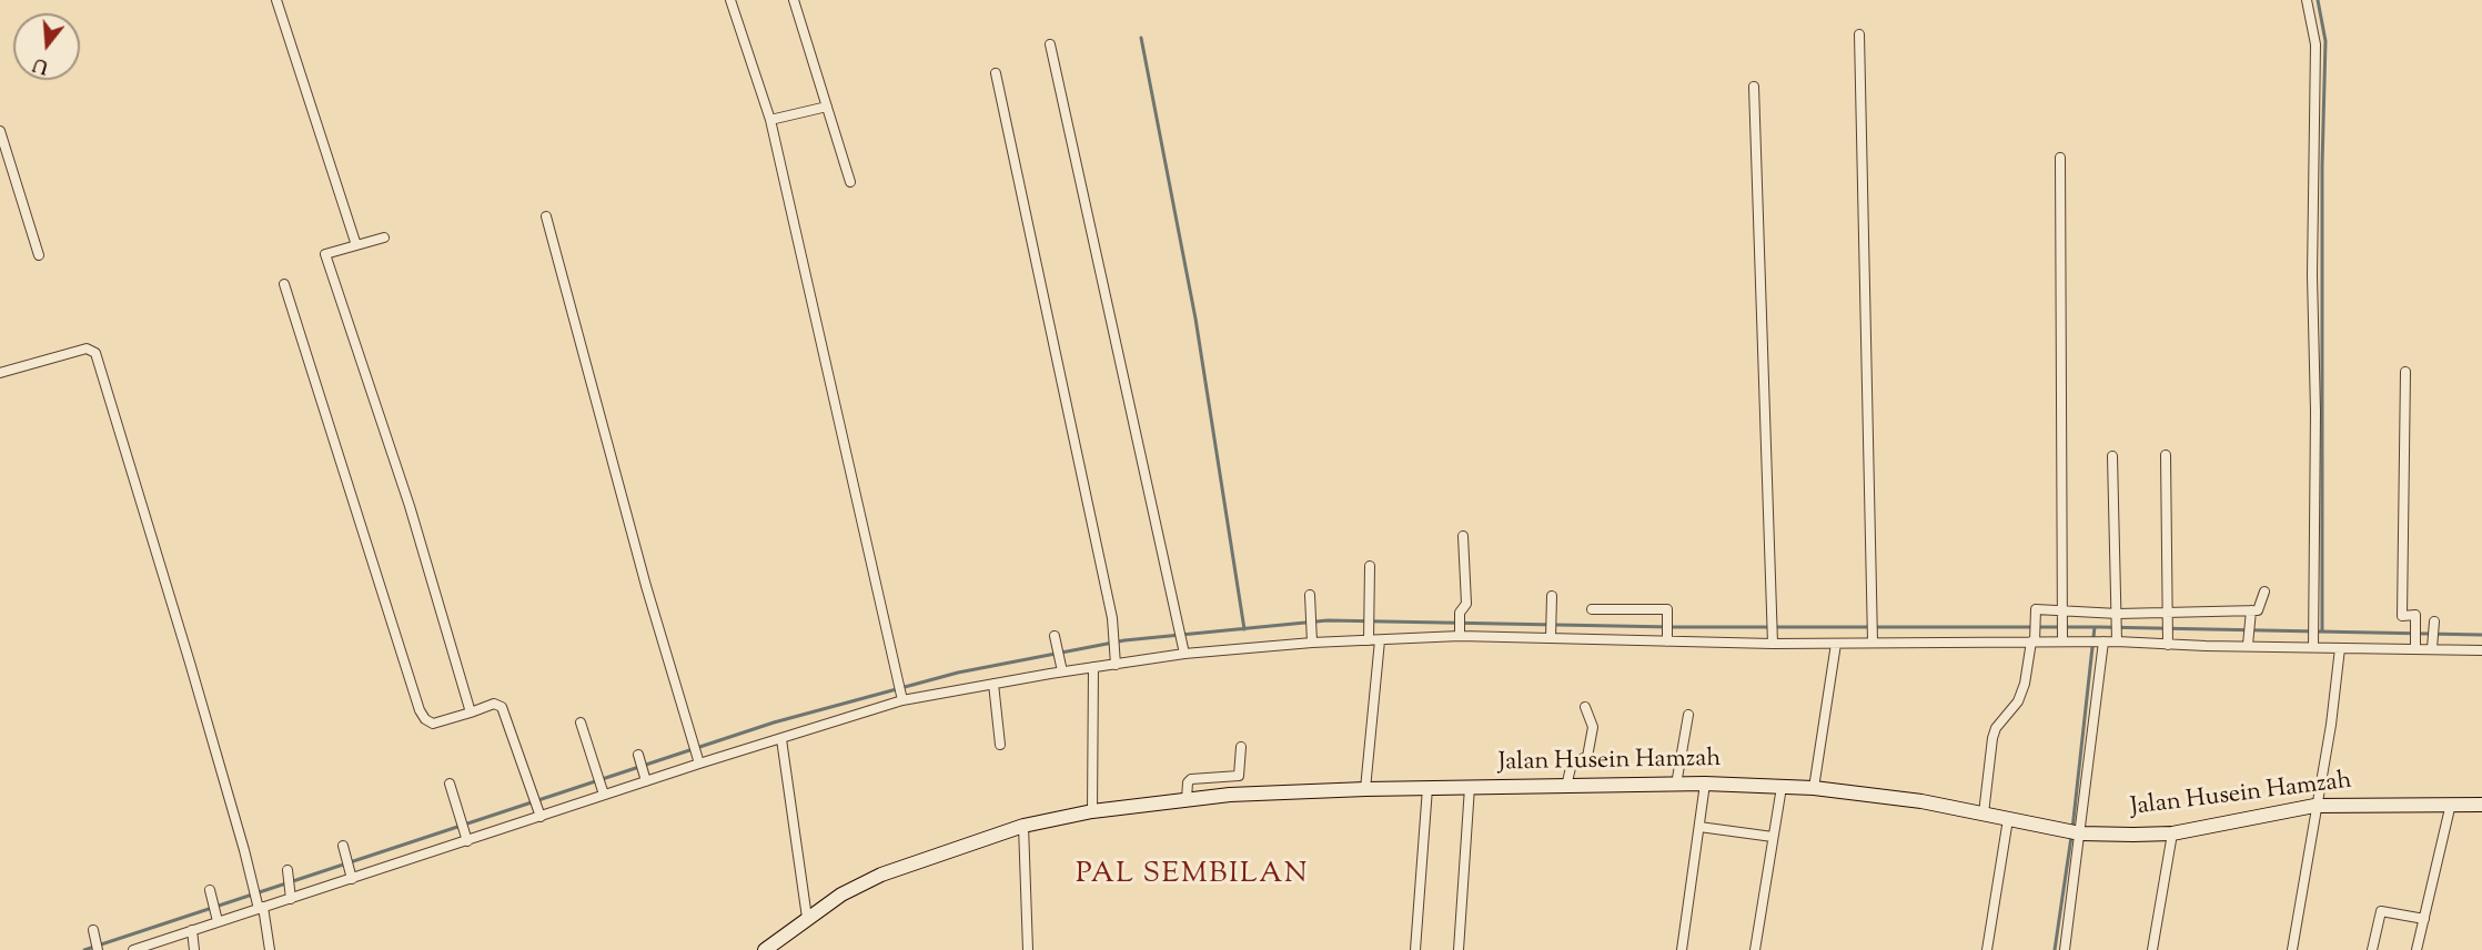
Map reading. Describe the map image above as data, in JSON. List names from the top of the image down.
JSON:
{
  "streets": {
    "street": ["Jalan Husein Hamzah"]
  },
  "districts": ["PAL SEMBILAN"],
  "north": "bottom"
}
